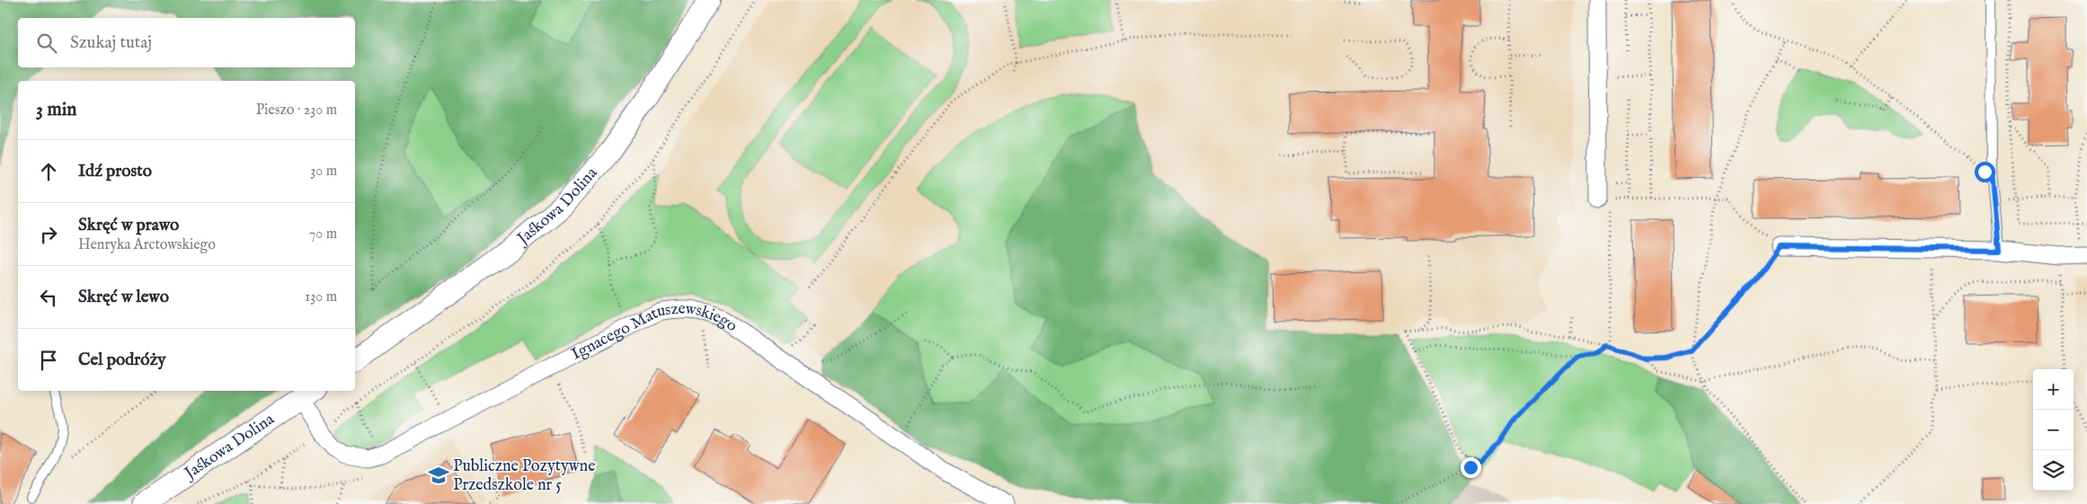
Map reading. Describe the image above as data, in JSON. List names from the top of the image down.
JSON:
{
  "streets": {
    "street": ["Jaśkowa Dolina", "Ignacego Matuszewskiego"]
  },
  "crossings": [
    ["Jaśkowa Dolina", "Ignacego Matuszewskiego"]
  ],
  "places": {
    "school or university": ["Publiczne Pozytywne Przedszkole nr 5"]
  },
  "page": {
    "search": "Szukaj tutaj",
    "heading": ["3 min", "Pieszo · 230 m"],
    "list": [
      ["Idź prosto", "30 m"],
      ["Skręć w prawo", "Henryka Arctowskiego", "70 m"],
      ["Skręć w lewo", "130 m"],
      "Cel podróży"
    ],
    "map_buttons": ["+", "−"]
  }
}
